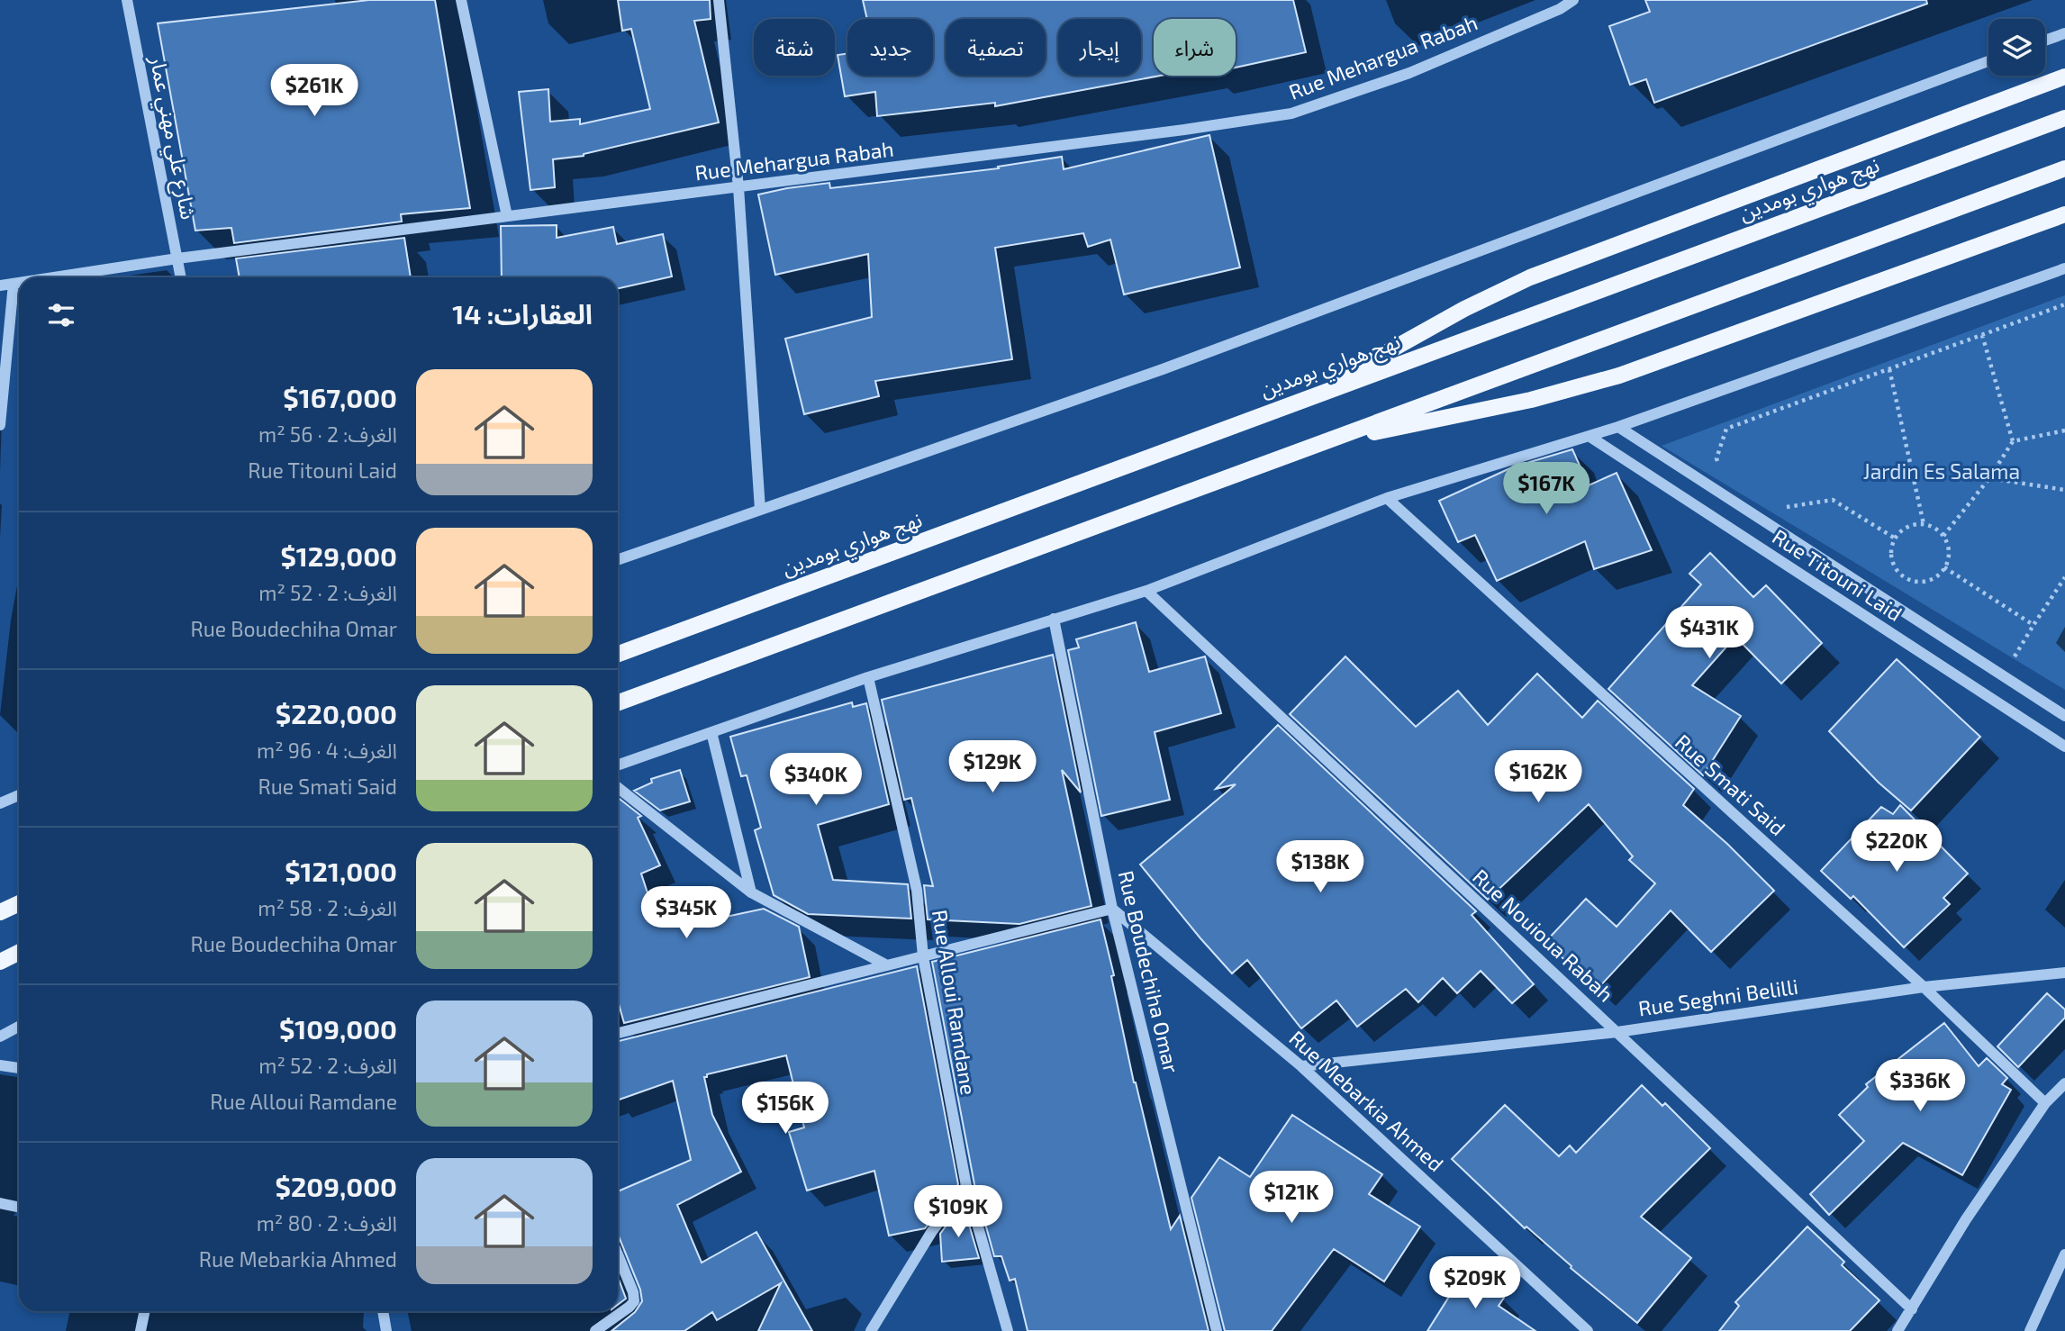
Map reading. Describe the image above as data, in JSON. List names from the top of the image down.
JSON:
{
  "streets": {
    "main road": ["نهج هواري بومدين"],
    "street": [
      "Rue Mehargua Rabah",
      "شارع علي مهني عمار",
      "Rue Titouni Laid",
      "Rue Smati Said",
      "Rue Nouioua Rabah",
      "Rue Boudechiha Omar",
      "Rue Seghni Belilli",
      "Rue Alloui Ramdane",
      "Rue Mebarkia Ahmed"
    ]
  },
  "crossings": [
    ["Rue Mehargua Rabah", "شارع علي مهني عمار"],
    ["Rue Smati Said", "Rue Seghni Belilli"],
    ["Rue Nouioua Rabah", "Rue Seghni Belilli"],
    ["Rue Boudechiha Omar", "Rue Mebarkia Ahmed"],
    ["Rue Seghni Belilli", "Rue Mebarkia Ahmed"]
  ],
  "parks": ["Jardin Es Salama"],
  "page": {
    "chip": [
      "شراء",
      "إيجار",
      "تصفية",
      "جديد",
      "شقة"
    ],
    "price": [
      "$261K",
      "$167K",
      "$431K",
      "$129K",
      "$162K",
      "$340K",
      "$220K",
      "$138K",
      "$345K",
      "$336K",
      "$156K",
      "$121K",
      "$109K",
      "$209K"
    ],
    "heading": "العقارات: 14",
    "list": [
      {
        "name": "$167,000",
        "note": "الغرف: 2 · 56 m² · Rue Titouni Laid"
      },
      {
        "name": "$129,000",
        "note": "الغرف: 2 · 52 m² · Rue Boudechiha Omar"
      },
      {
        "name": "$220,000",
        "note": "الغرف: 4 · 96 m² · Rue Smati Said"
      },
      {
        "name": "$121,000",
        "note": "الغرف: 2 · 58 m² · Rue Boudechiha Omar"
      },
      {
        "name": "$109,000",
        "note": "الغرف: 2 · 52 m² · Rue Alloui Ramdane"
      },
      {
        "name": "$209,000",
        "note": "الغرف: 2 · 80 m² · Rue Mebarkia Ahmed"
      }
    ]
  }
}
